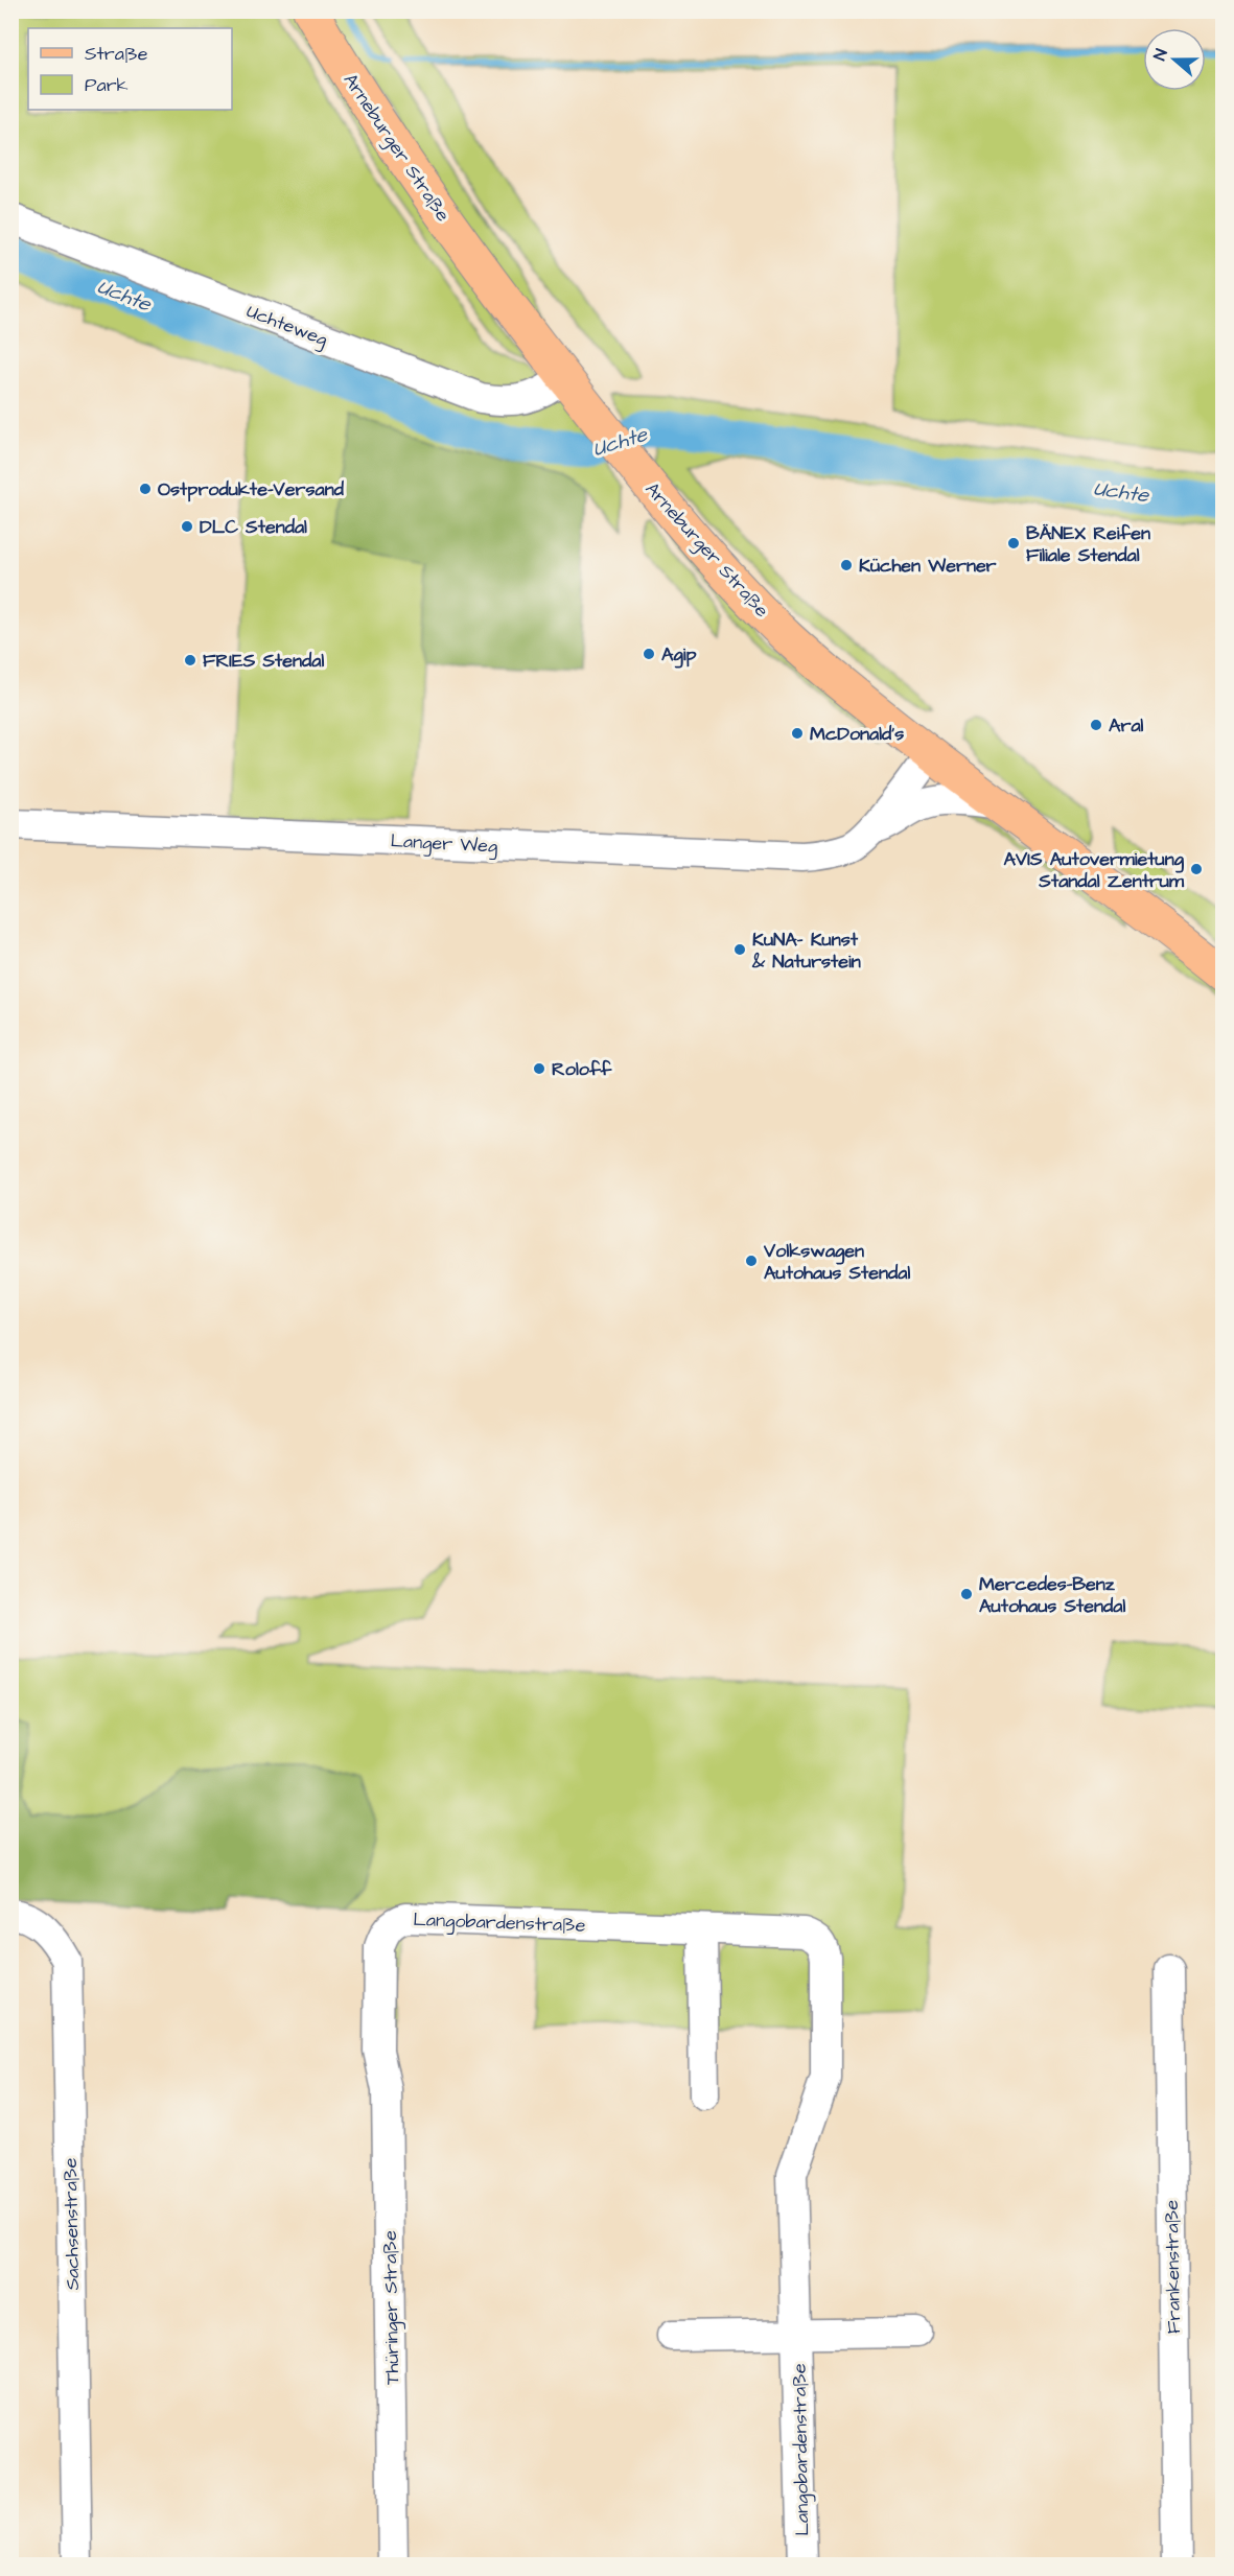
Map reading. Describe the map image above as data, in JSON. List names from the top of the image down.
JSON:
{
  "streets": {
    "main road": ["Arneburger Straße"],
    "street": [
      "Uchteweg",
      "Langer Weg",
      "Langobardenstraße",
      "Sachsenstraße",
      "Frankenstraße",
      "Thüringer Straße"
    ]
  },
  "crossings": [
    ["Arneburger Straße", "Uchteweg"],
    ["Arneburger Straße", "Langer Weg"],
    ["Langobardenstraße", "Thüringer Straße"]
  ],
  "water": ["Uchte"],
  "places": [
    "Ostprodukte-Versand",
    "DLC Stendal",
    "BÄNEX Reifen Filiale Stendal",
    "Küchen Werner",
    "Agip",
    "FRIES Stendal",
    "Aral",
    "McDonald's",
    "AVIS Autovermietung Standal Zentrum",
    "KuNA- Kunst & Naturstein",
    "Roloff",
    "Volkswagen Autohaus Stendal",
    "Mercedes-Benz Autohaus Stendal"
  ],
  "legend": ["Straße", "Park"],
  "north": "left"
}
